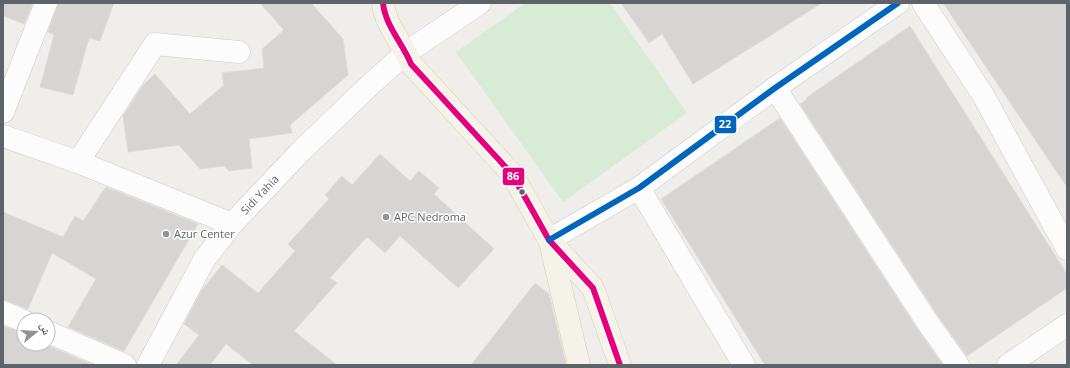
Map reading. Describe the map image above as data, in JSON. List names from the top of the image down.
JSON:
{
  "streets": {
    "street": ["Sidi Yahia"]
  },
  "places": ["APC Nedroma", "Azur Center"],
  "lines": ["transit line 86", "transit line 22"],
  "north": "right"
}
